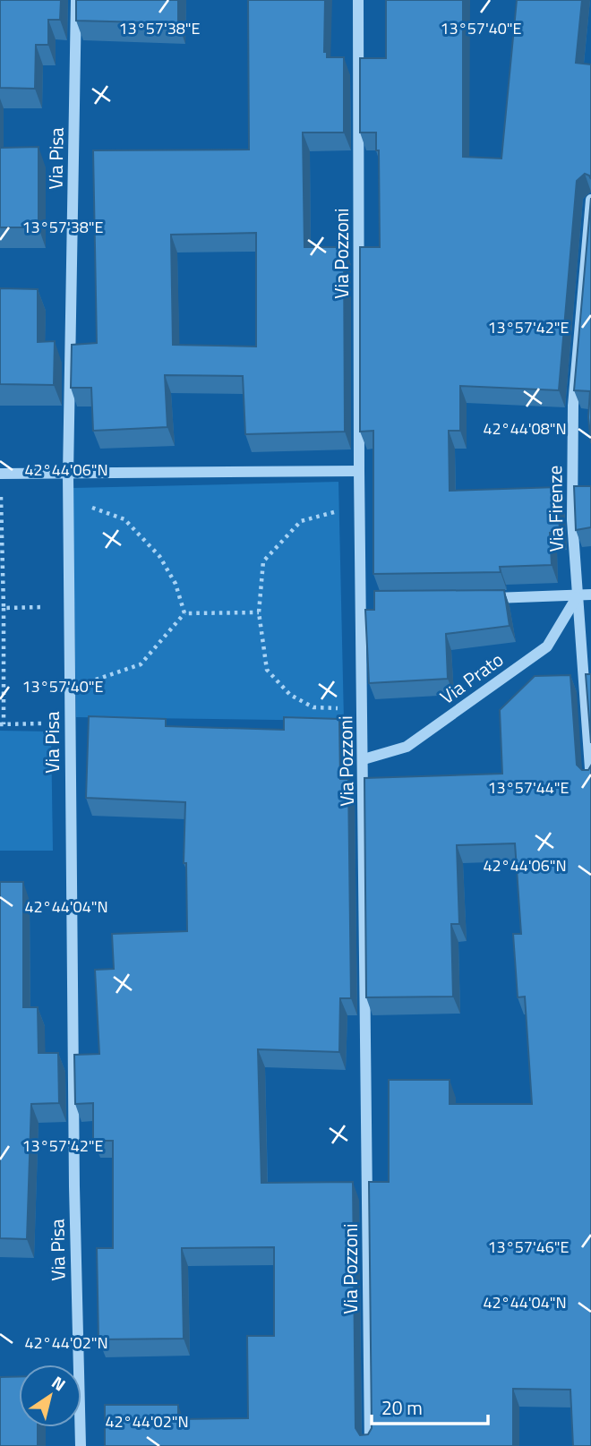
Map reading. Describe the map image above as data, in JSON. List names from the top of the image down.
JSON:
{
  "streets": {
    "street": [
      "Via Pisa",
      "Via Pozzoni",
      "Via Firenze",
      "Via Prato"
    ]
  },
  "crossings": [
    ["Via Pozzoni", "Via Prato"],
    ["Via Firenze", "Via Prato"]
  ],
  "scale_bar": "20 m",
  "north": "top right",
  "coordinates": [
    "13°57'38\"E",
    "13°57'40\"E",
    "13°57'42\"E",
    "42°44'08\"N",
    "42°44'06\"N",
    "13°57'44\"E",
    "42°44'04\"N",
    "13°57'46\"E",
    "42°44'02\"N"
  ]
}
